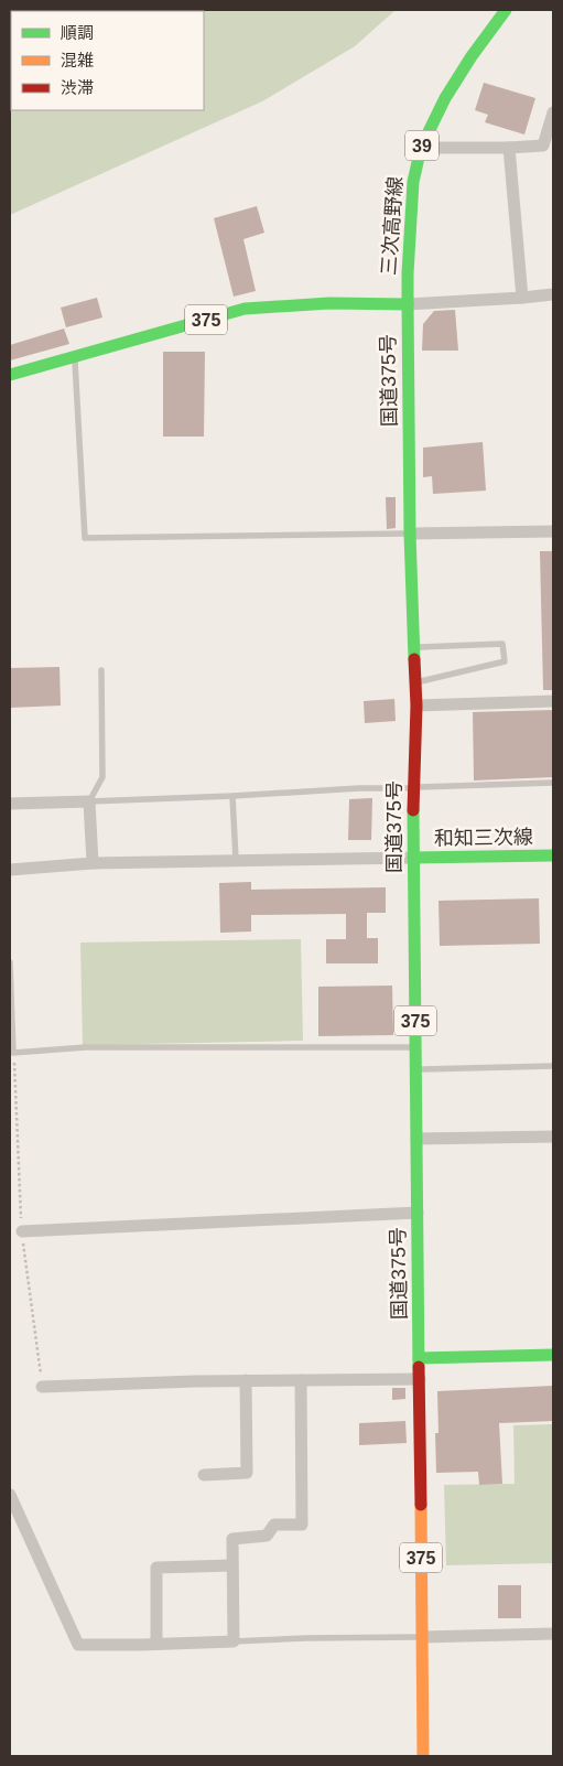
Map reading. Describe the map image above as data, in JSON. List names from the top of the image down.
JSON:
{
  "streets": {
    "main road": [
      "39",
      "三次高野線",
      "375",
      "国道375号",
      "和知三次線"
    ]
  },
  "crossings": [
    ["三次高野線", "375"],
    ["三次高野線", "国道375号"],
    ["375", "国道375号"],
    ["国道375号", "和知三次線"]
  ],
  "legend": ["順調", "混雑", "渋滞"]
}
